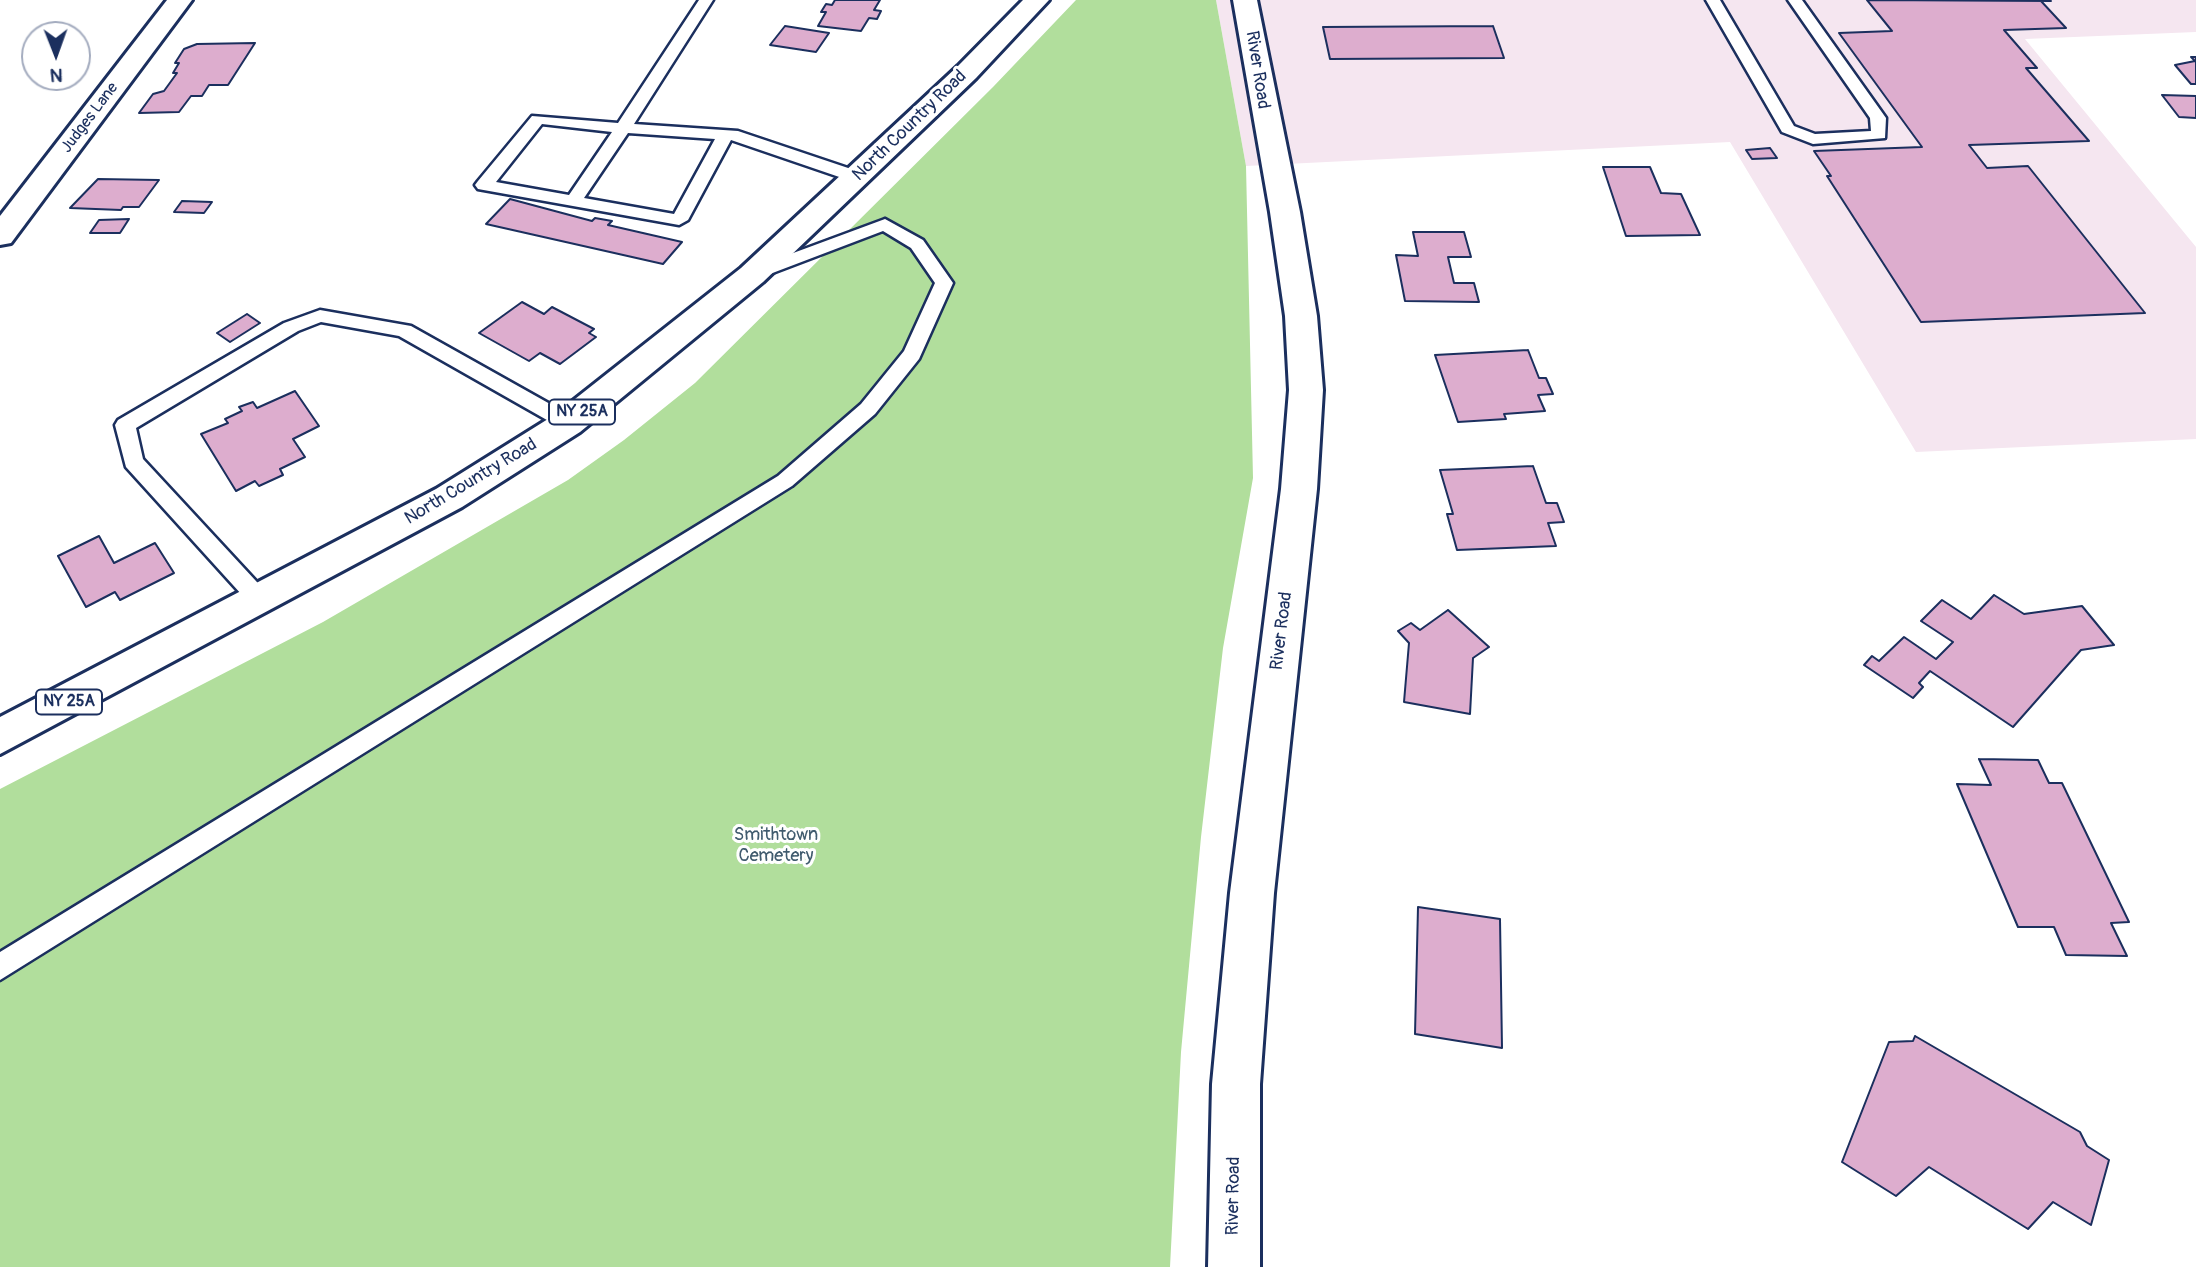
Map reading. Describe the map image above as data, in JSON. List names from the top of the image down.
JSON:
{
  "streets": {
    "street": [
      "River Road",
      "Judges Lane",
      "North Country Road",
      "NY 25A"
    ]
  },
  "parks": ["Smithtown Cemetery"],
  "north": "bottom"
}
